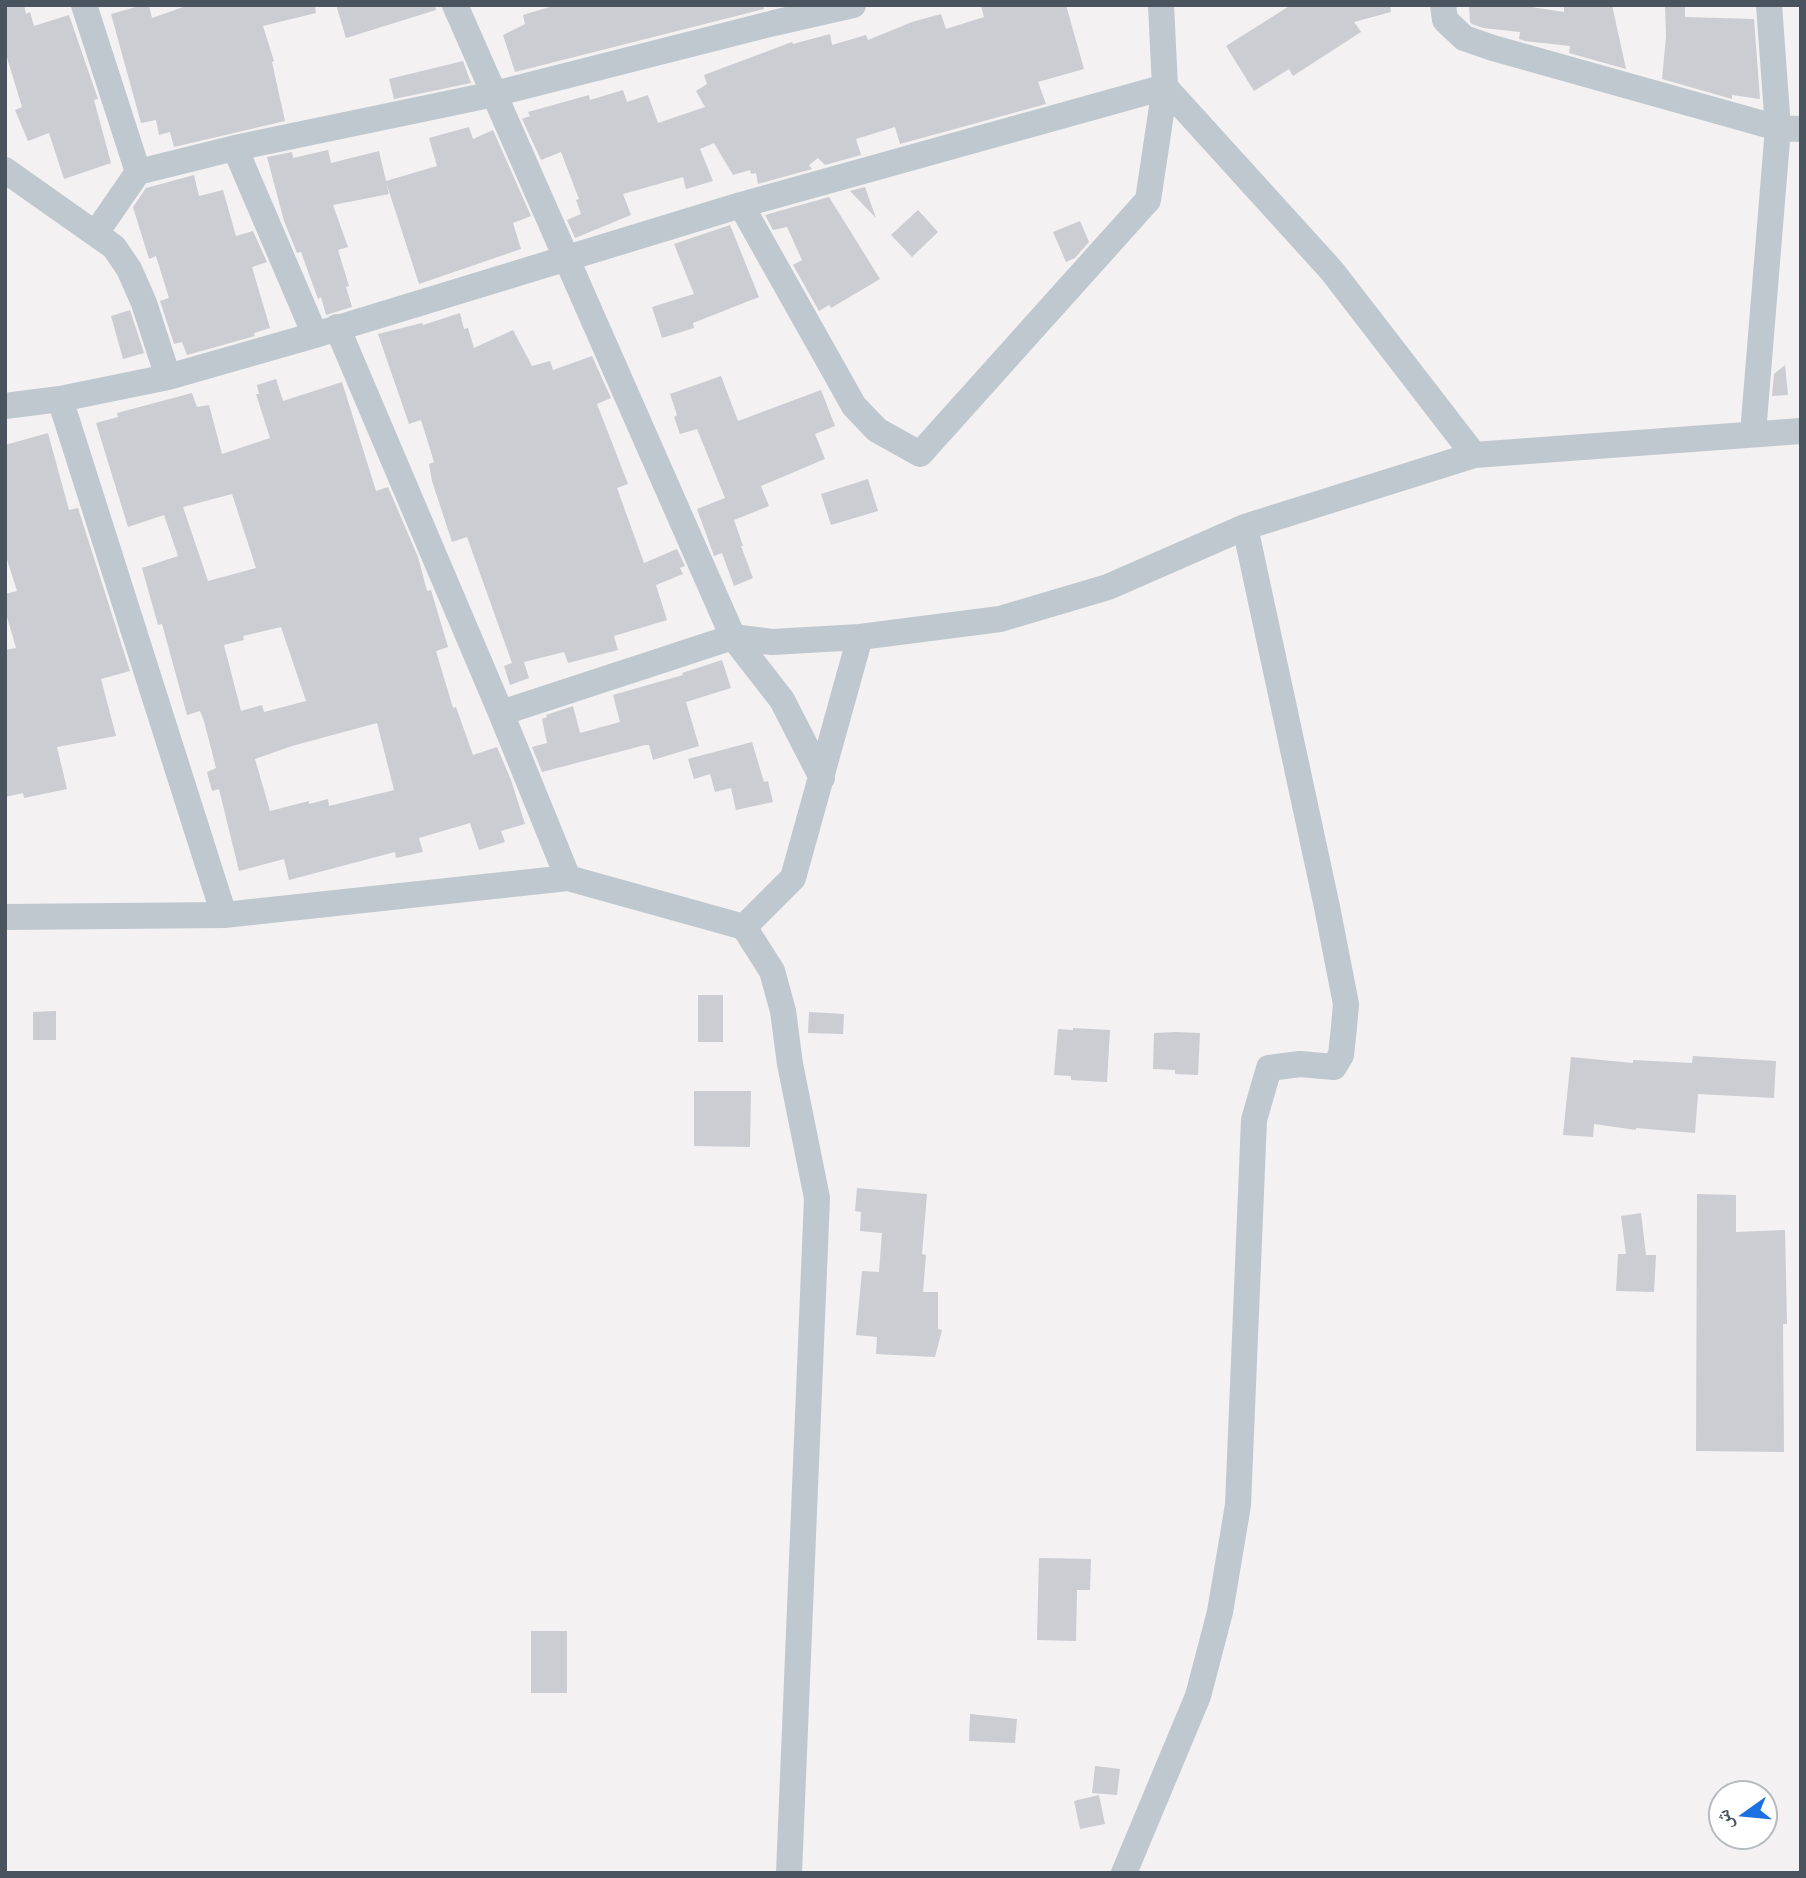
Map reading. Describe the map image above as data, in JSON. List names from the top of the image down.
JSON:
{
  "north": "left"
}
